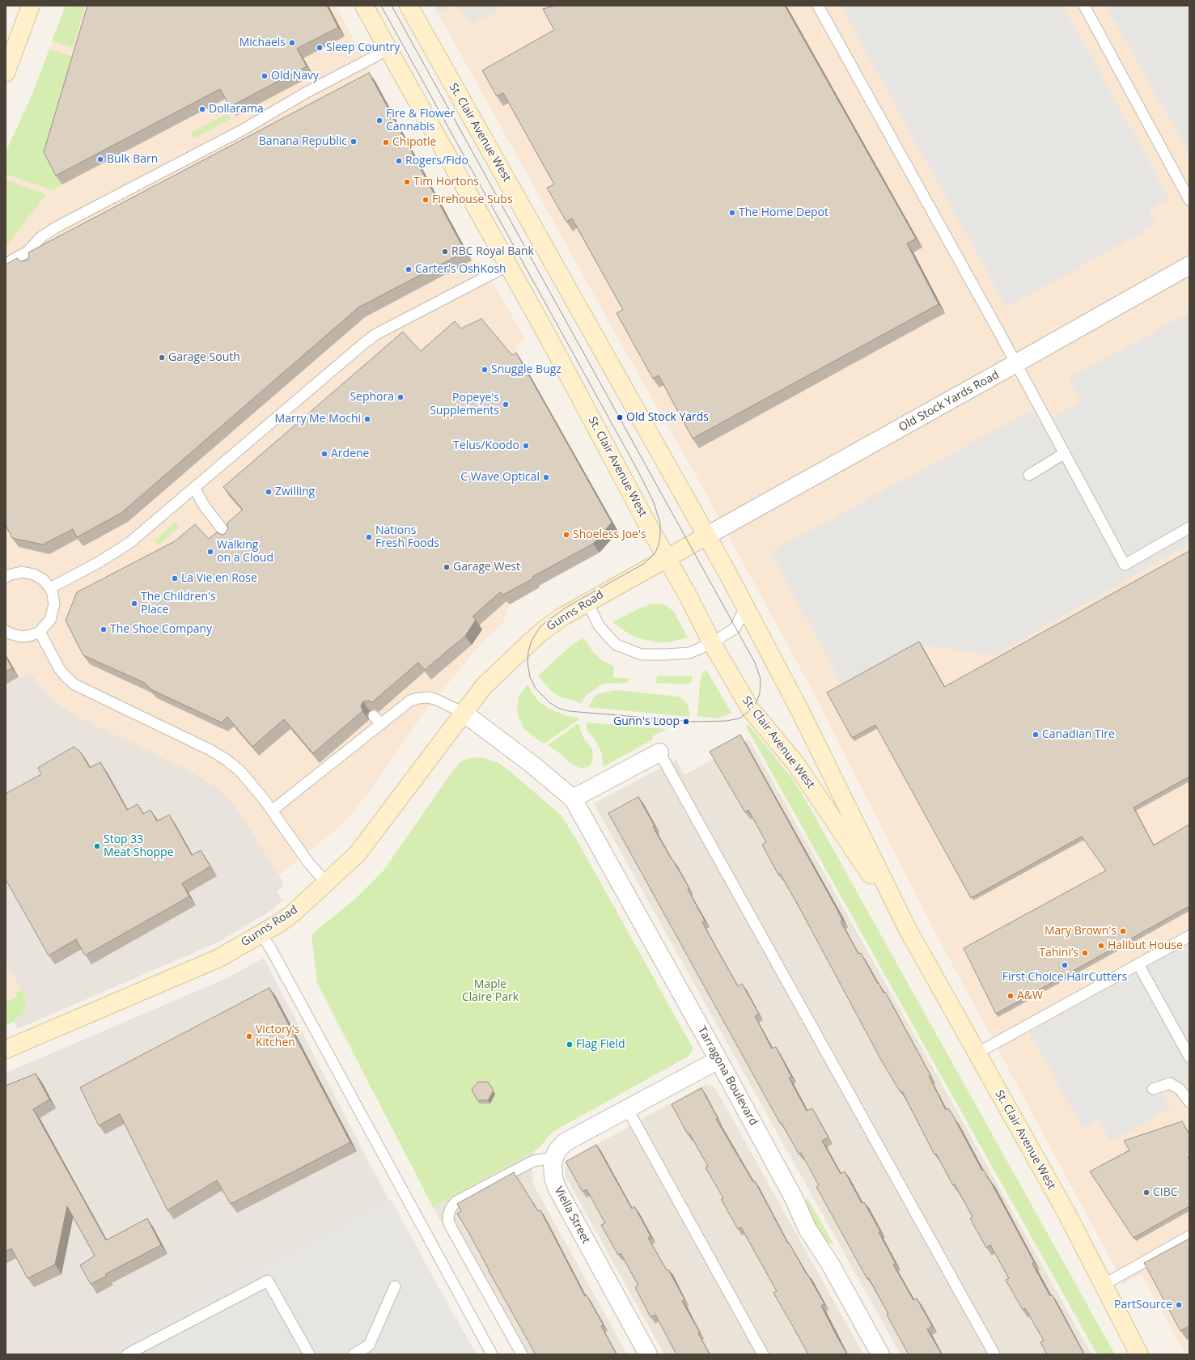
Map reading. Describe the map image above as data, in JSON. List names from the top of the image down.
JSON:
{
  "streets": {
    "main road": ["St. Clair Avenue West", "Gunns Road"],
    "street": ["Old Stock Yards Road", "Tarragona Boulevard", "Viella Street"]
  },
  "crossings": [
    ["St. Clair Avenue West", "Old Stock Yards Road"],
    ["St. Clair Avenue West", "Gunns Road"],
    ["Old Stock Yards Road", "Gunns Road"],
    ["Tarragona Boulevard", "Viella Street"]
  ],
  "parks": ["Maple Claire Park"],
  "places": [
    "Michaels",
    "Sleep Country",
    "Old Navy",
    "Dollarama",
    "Fire & Flower Cannabis",
    "Banana Republic",
    "Chipotle",
    "Bulk Barn",
    "Rogers/Fido",
    "Tim Hortons",
    "Firehouse Subs",
    "The Home Depot",
    "RBC Royal Bank",
    "Carter's OshKosh",
    "Garage South",
    "Snuggle Bugz",
    "Sephora",
    "Popeye's Supplements",
    "Old Stock Yards",
    "Marry Me Mochi",
    "Telus/Koodo",
    "Ardene",
    "C Wave Optical",
    "Zwilling",
    "Shoeless Joe's",
    "Nations Fresh Foods",
    "Walking on a Cloud",
    "Garage West",
    "La Vie en Rose",
    "The Children's Place",
    "The Shoe Company",
    "Gunn's Loop",
    "Canadian Tire",
    "Stop 33 Meat Shoppe",
    "Mary Brown's",
    "Halibut House",
    "Tahini’s",
    "First Choice HairCutters",
    "A&W",
    "Victory's Kitchen",
    "Flag Field",
    "CIBC",
    "PartSource"
  ]
}
